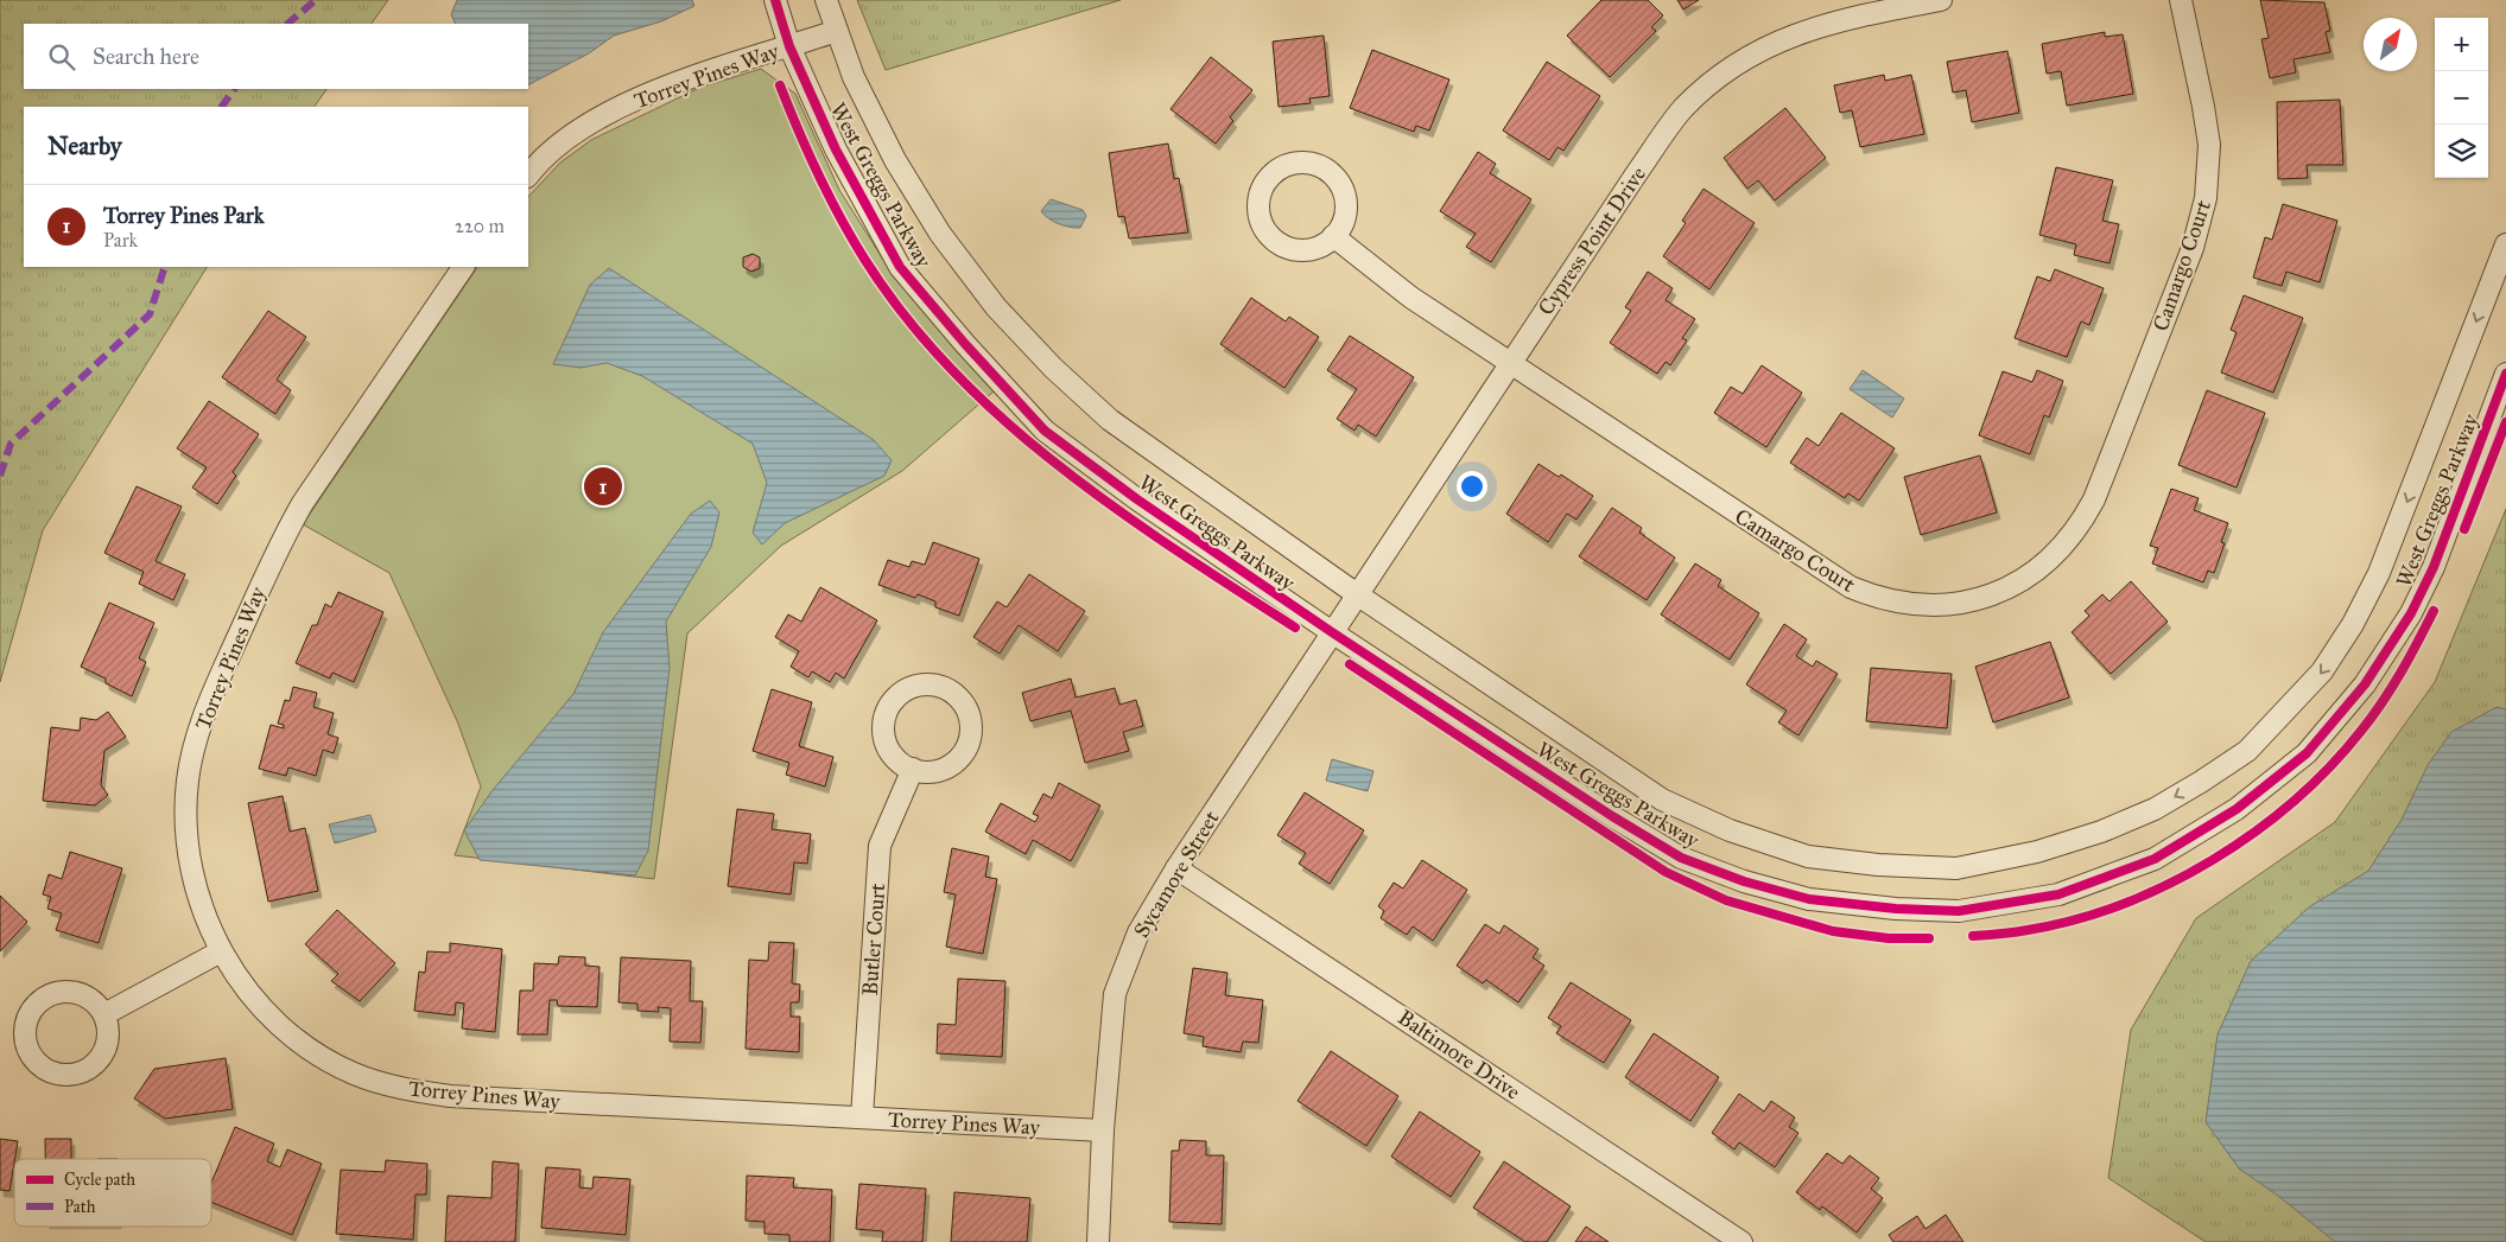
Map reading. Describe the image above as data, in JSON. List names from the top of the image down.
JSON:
{
  "streets": {
    "street": [
      "Torrey Pines Way",
      "West Greggs Parkway",
      "Cypress Point Drive",
      "Camargo Court",
      "Sycamore Street",
      "Butler Court",
      "Baltimore Drive"
    ]
  },
  "crossings": [
    ["Torrey Pines Way", "West Greggs Parkway"],
    ["Torrey Pines Way", "Sycamore Street"],
    ["Torrey Pines Way", "Butler Court"],
    ["West Greggs Parkway", "Cypress Point Drive"],
    ["West Greggs Parkway", "Sycamore Street"],
    ["Cypress Point Drive", "Camargo Court"],
    ["Cypress Point Drive", "Sycamore Street"],
    ["Sycamore Street", "Baltimore Drive"]
  ],
  "legend": ["Cycle path", "Path"],
  "north": "top right",
  "page": {
    "map_buttons": ["+", "−"],
    "search": "Search here",
    "heading": "Nearby",
    "list": [
      {
        "mark": "1",
        "name": "Torrey Pines Park",
        "note": "Park",
        "value": "220 m"
      }
    ],
    "pins": "1"
  }
}
